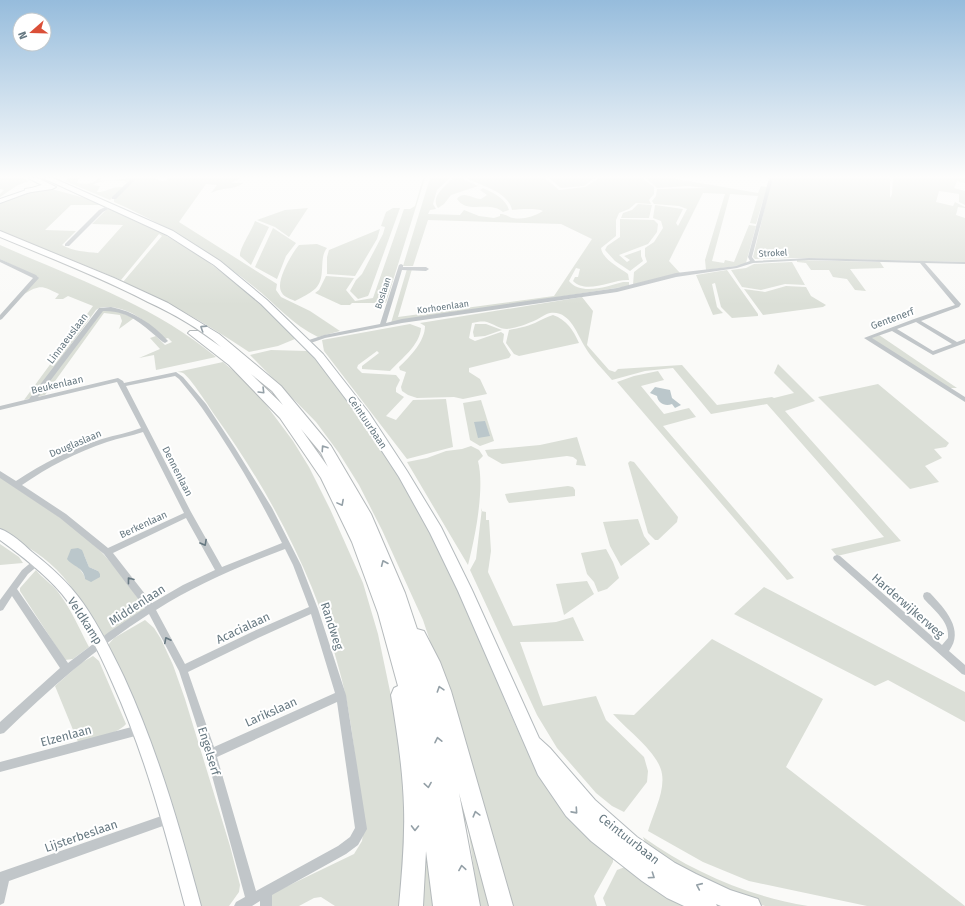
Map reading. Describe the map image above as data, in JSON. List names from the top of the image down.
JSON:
{
  "streets": {
    "main road": ["Ceintuurbaan"],
    "street": [
      "Strokel",
      "Boslaan",
      "Korhoenlaan",
      "Gentenerf",
      "Linnaeuslaan",
      "Beukenlaan",
      "Douglaslaan",
      "Dennenlaan",
      "Berkenlaan",
      "Middenlaan",
      "Harderwijkerweg",
      "Veldkamp",
      "Randweg",
      "Acacialaan",
      "Larikslaan",
      "Elzenlaan",
      "Engelserf",
      "Lijsterbeslaan"
    ]
  },
  "crossings": [
    ["Strokel", "Korhoenlaan"],
    ["Strokel", "Gentenerf"],
    ["Boslaan", "Korhoenlaan"],
    ["Korhoenlaan", "Ceintuurbaan"],
    ["Linnaeuslaan", "Beukenlaan"],
    ["Beukenlaan", "Dennenlaan"],
    ["Beukenlaan", "Randweg"],
    ["Douglaslaan", "Dennenlaan"],
    ["Dennenlaan", "Berkenlaan"],
    ["Dennenlaan", "Middenlaan"],
    ["Dennenlaan", "Randweg"],
    ["Middenlaan", "Veldkamp"],
    ["Middenlaan", "Randweg"],
    ["Middenlaan", "Engelserf"],
    ["Veldkamp", "Elzenlaan"],
    ["Randweg", "Acacialaan"],
    ["Randweg", "Larikslaan"],
    ["Randweg", "Engelserf"],
    ["Acacialaan", "Engelserf"],
    ["Larikslaan", "Engelserf"]
  ],
  "north": "left"
}
